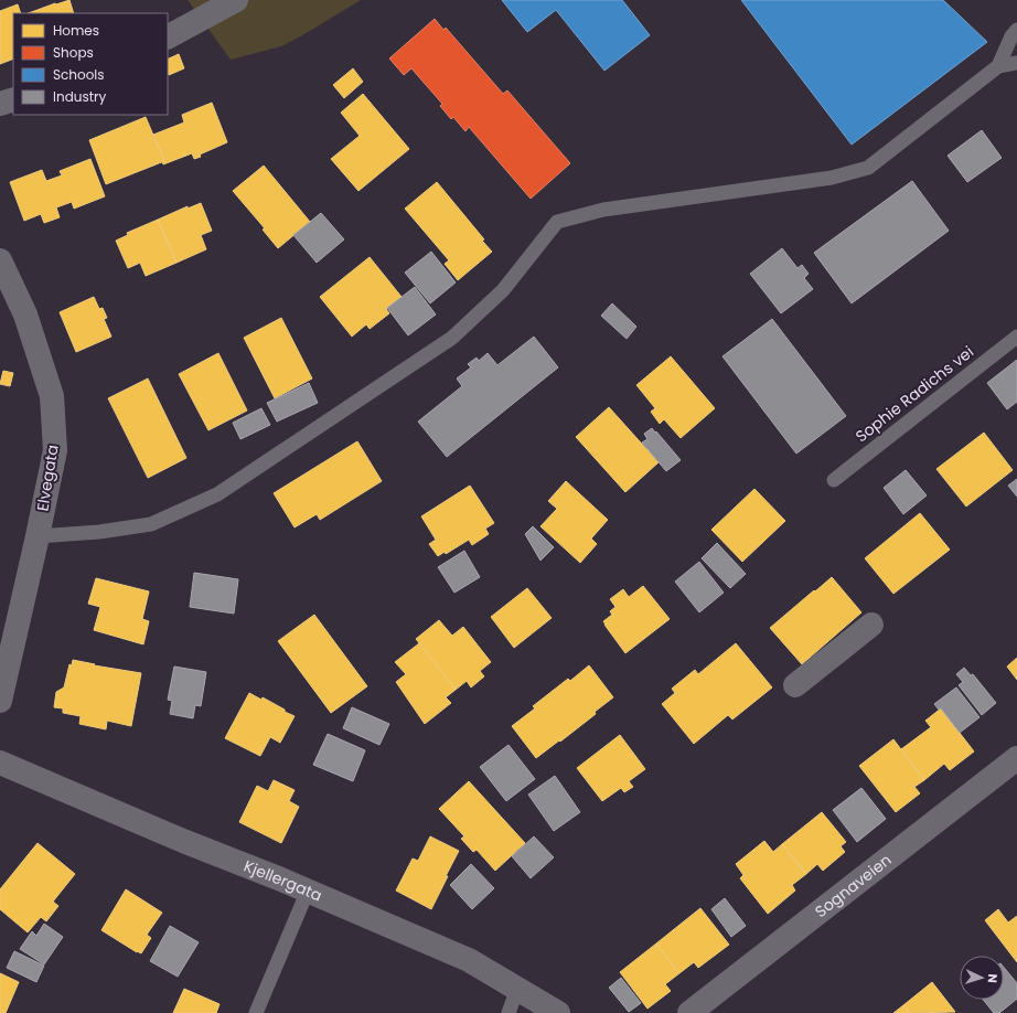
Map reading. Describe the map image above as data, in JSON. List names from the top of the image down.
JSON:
{
  "streets": {
    "street": ["Elvegata", "Kjellergata", "Sognaveien"],
    "lane": ["Sophie Radichs vei"]
  },
  "legend": [
    "Homes",
    "Shops",
    "Schools",
    "Industry"
  ],
  "north": "right"
}
